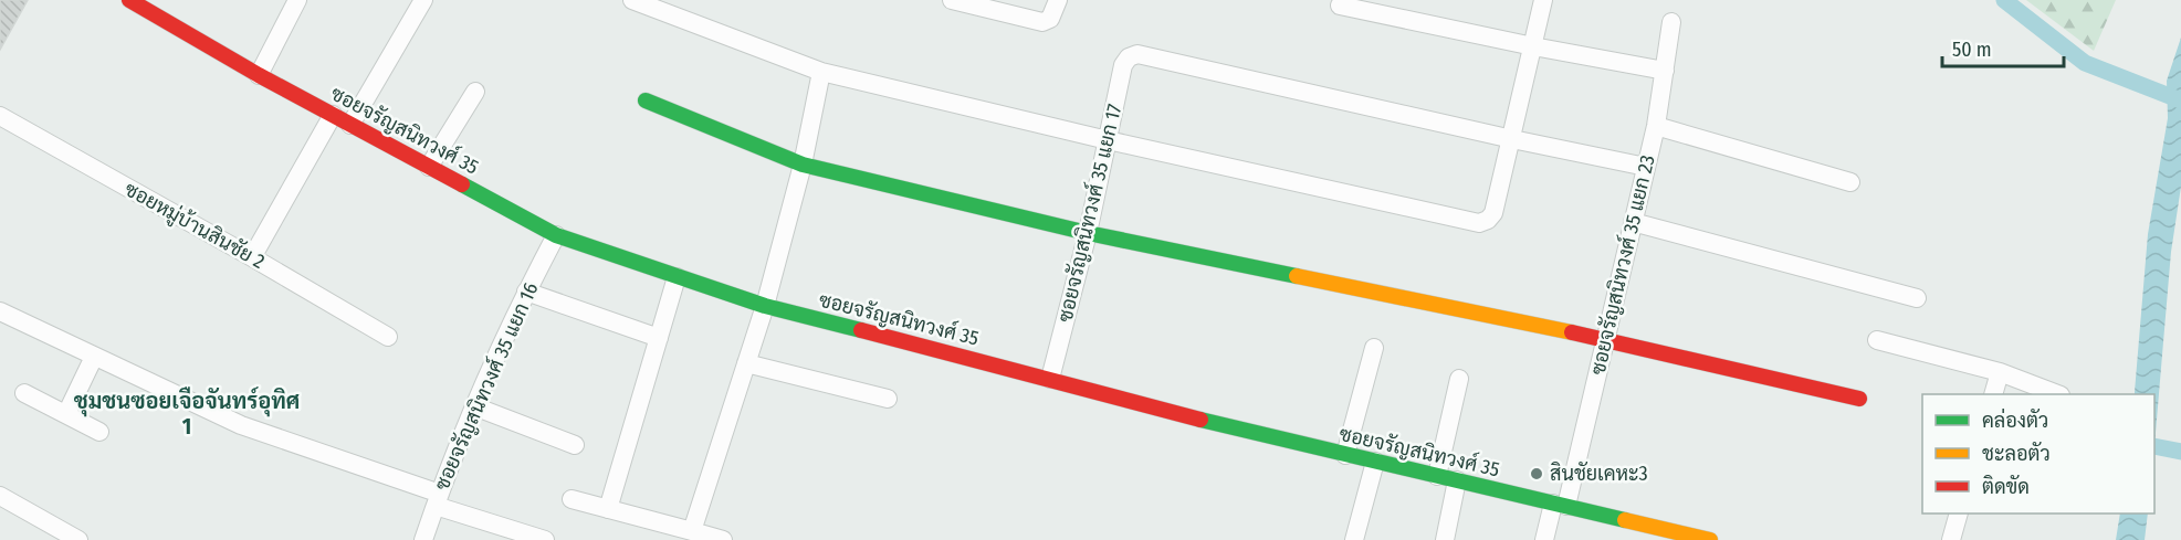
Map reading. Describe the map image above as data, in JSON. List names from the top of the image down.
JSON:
{
  "streets": {
    "street": [
      "ซอยจรัญสนิทวงศ์ 35",
      "ซอยจรัญสนิทวงศ์ 35 แยก 17",
      "ซอยหมู่บ้านสินชัย 2",
      "ซอยจรัญสนิทวงศ์ 35 แยก 23",
      "ซอยจรัญสนิทวงศ์ 35 แยก 16"
    ]
  },
  "crossings": [
    ["ซอยจรัญสนิทวงศ์ 35", "ซอยจรัญสนิทวงศ์ 35 แยก 17"],
    ["ซอยจรัญสนิทวงศ์ 35", "ซอยจรัญสนิทวงศ์ 35 แยก 23"],
    ["ซอยจรัญสนิทวงศ์ 35", "ซอยจรัญสนิทวงศ์ 35 แยก 16"]
  ],
  "districts": ["ชุมชนซอยเจือจันทร์อุทิศ 1"],
  "places": ["สินชัยเคหะ3"],
  "legend": ["คล่องตัว", "ชะลอตัว", "ติดขัด"],
  "scale_bar": "50 m"
}
